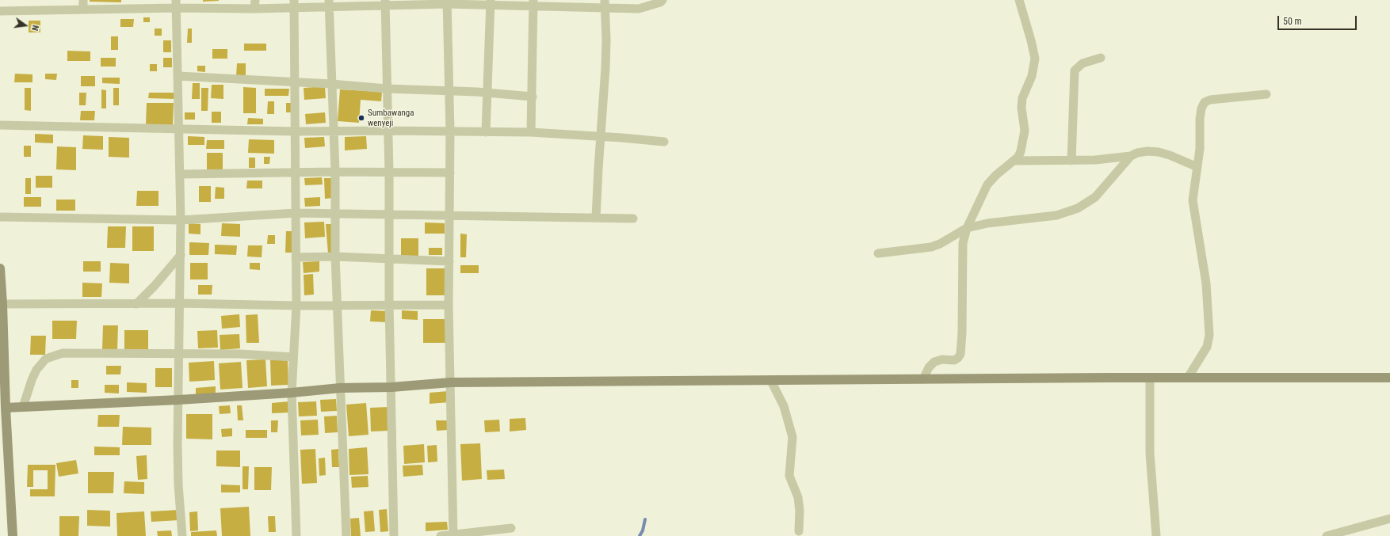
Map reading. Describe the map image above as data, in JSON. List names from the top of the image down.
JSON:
{
  "places": ["Sumbawanga wenyeji"],
  "scale_bar": "50 m",
  "north": "right"
}
